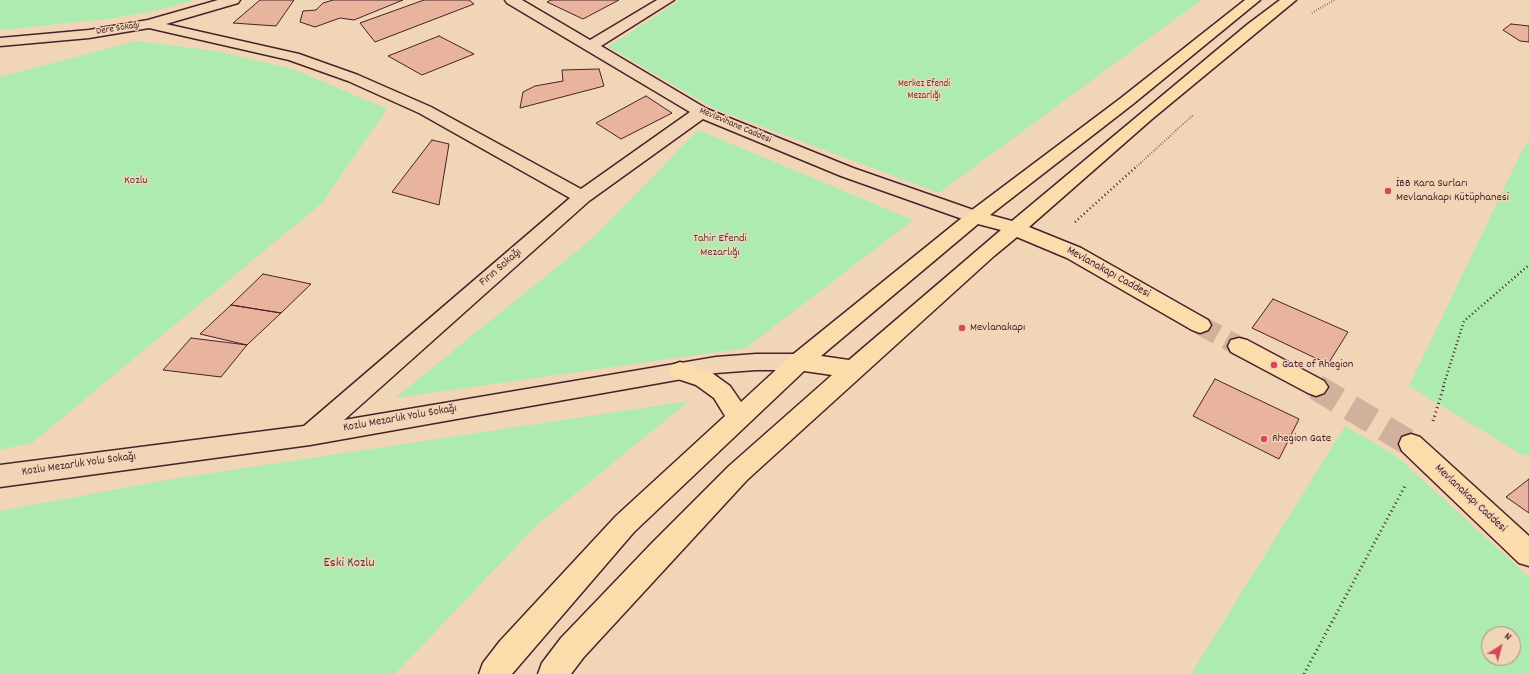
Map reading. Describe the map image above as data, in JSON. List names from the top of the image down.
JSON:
{
  "streets": {
    "main road": ["Mevlanakapı Caddesi"],
    "street": [
      "Dere Sokağı",
      "Mevlevihane Caddesi",
      "Fırın Sokağı",
      "Kozlu Mezarlık Yolu Sokağı"
    ]
  },
  "crossings": [
    ["Mevlevihane Caddesi", "Fırın Sokağı"],
    ["Mevlevihane Caddesi", "Mevlanakapı Caddesi"],
    ["Fırın Sokağı", "Kozlu Mezarlık Yolu Sokağı"]
  ],
  "parks": [
    "Merkez Efendi Mezarlığı",
    "Kozlu",
    "Tahir Efendi Mezarlığı",
    "Eski Kozlu"
  ],
  "places": [
    "İBB Kara Surları Mevlanakapı Kütüphanesi",
    "Mevlanakapı",
    "Gate of Rhegion",
    "Rhegion Gate"
  ],
  "north": "top right"
}
